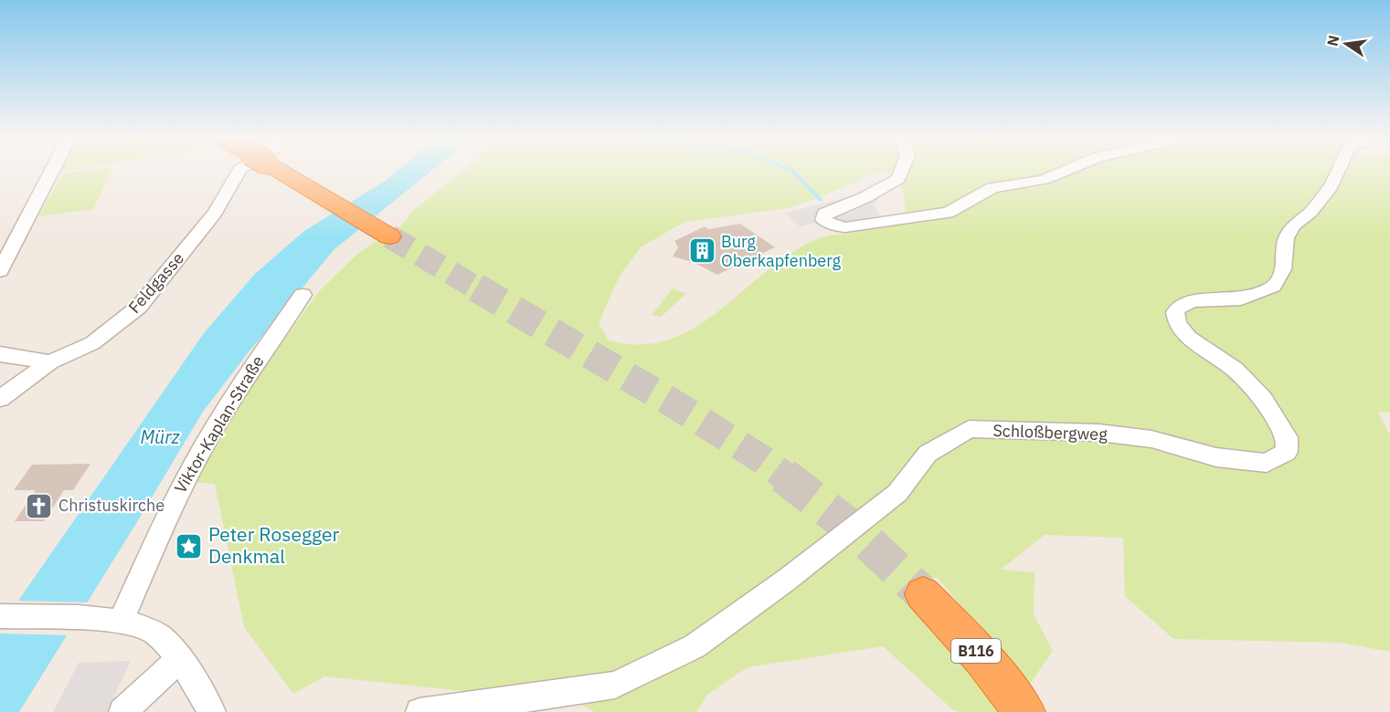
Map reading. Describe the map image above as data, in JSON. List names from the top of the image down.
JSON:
{
  "streets": {
    "highway": ["B116"],
    "street": ["Feldgasse", "Viktor-Kaplan-Straße", "Schloßbergweg"]
  },
  "water": ["Mürz"],
  "places": {
    "building": ["Burg Oberkapfenberg"],
    "church": ["Christuskirche"],
    "place": ["Peter Rosegger Denkmal"]
  },
  "north": "left"
}
